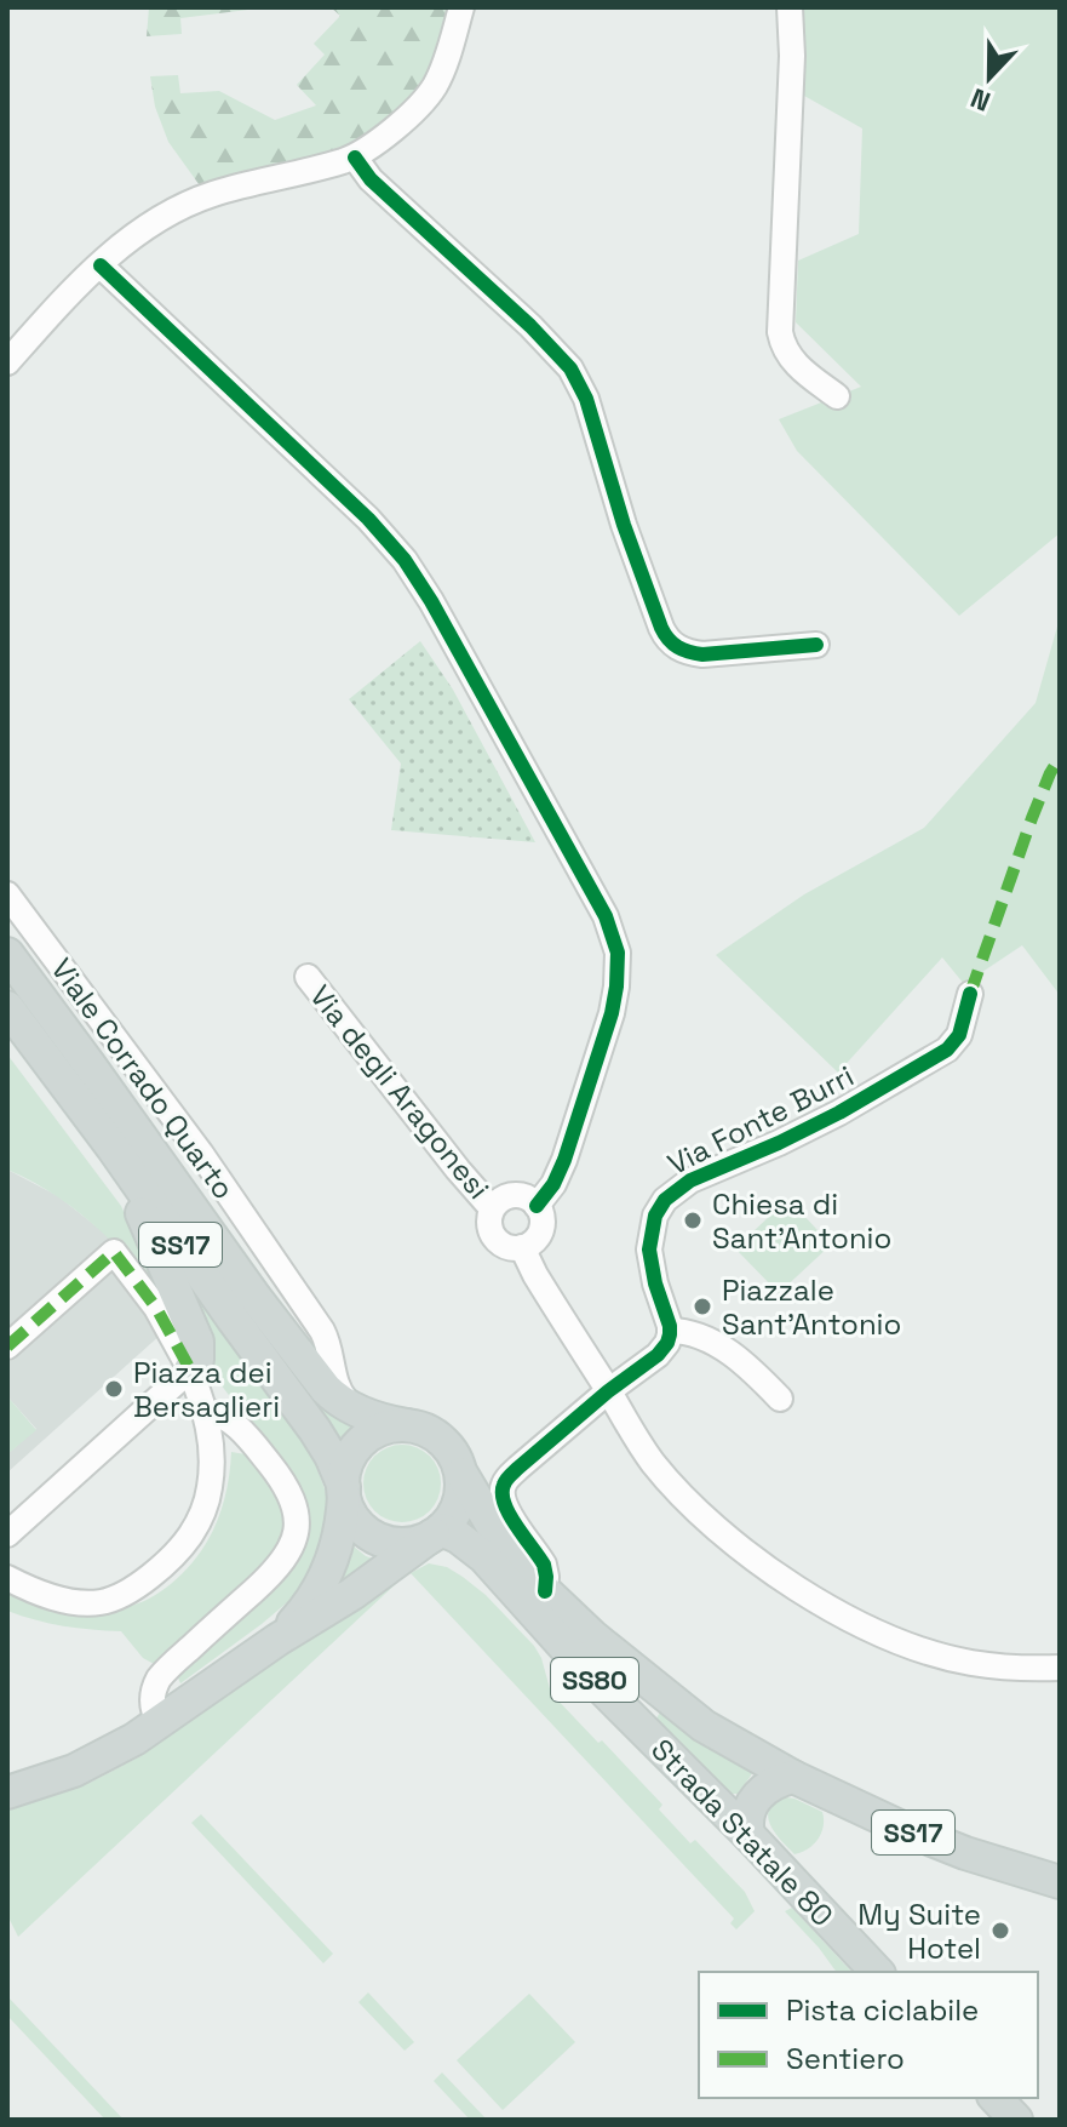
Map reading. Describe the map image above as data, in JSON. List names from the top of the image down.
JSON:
{
  "streets": {
    "main road": [
      "Viale Corrado Quarto",
      "SS17",
      "SS80",
      "Strada Statale 80"
    ],
    "street": ["Via degli Aragonesi", "Via Fonte Burri"]
  },
  "crossings": [
    ["Viale Corrado Quarto", "SS17"],
    ["Viale Corrado Quarto", "Strada Statale 80"],
    ["SS17", "Strada Statale 80"]
  ],
  "places": [
    "Chiesa di Sant'Antonio",
    "Piazzale Sant'Antonio",
    "Piazza dei Bersaglieri",
    "My Suite Hotel"
  ],
  "legend": ["Pista ciclabile", "Sentiero"],
  "north": "bottom"
}
